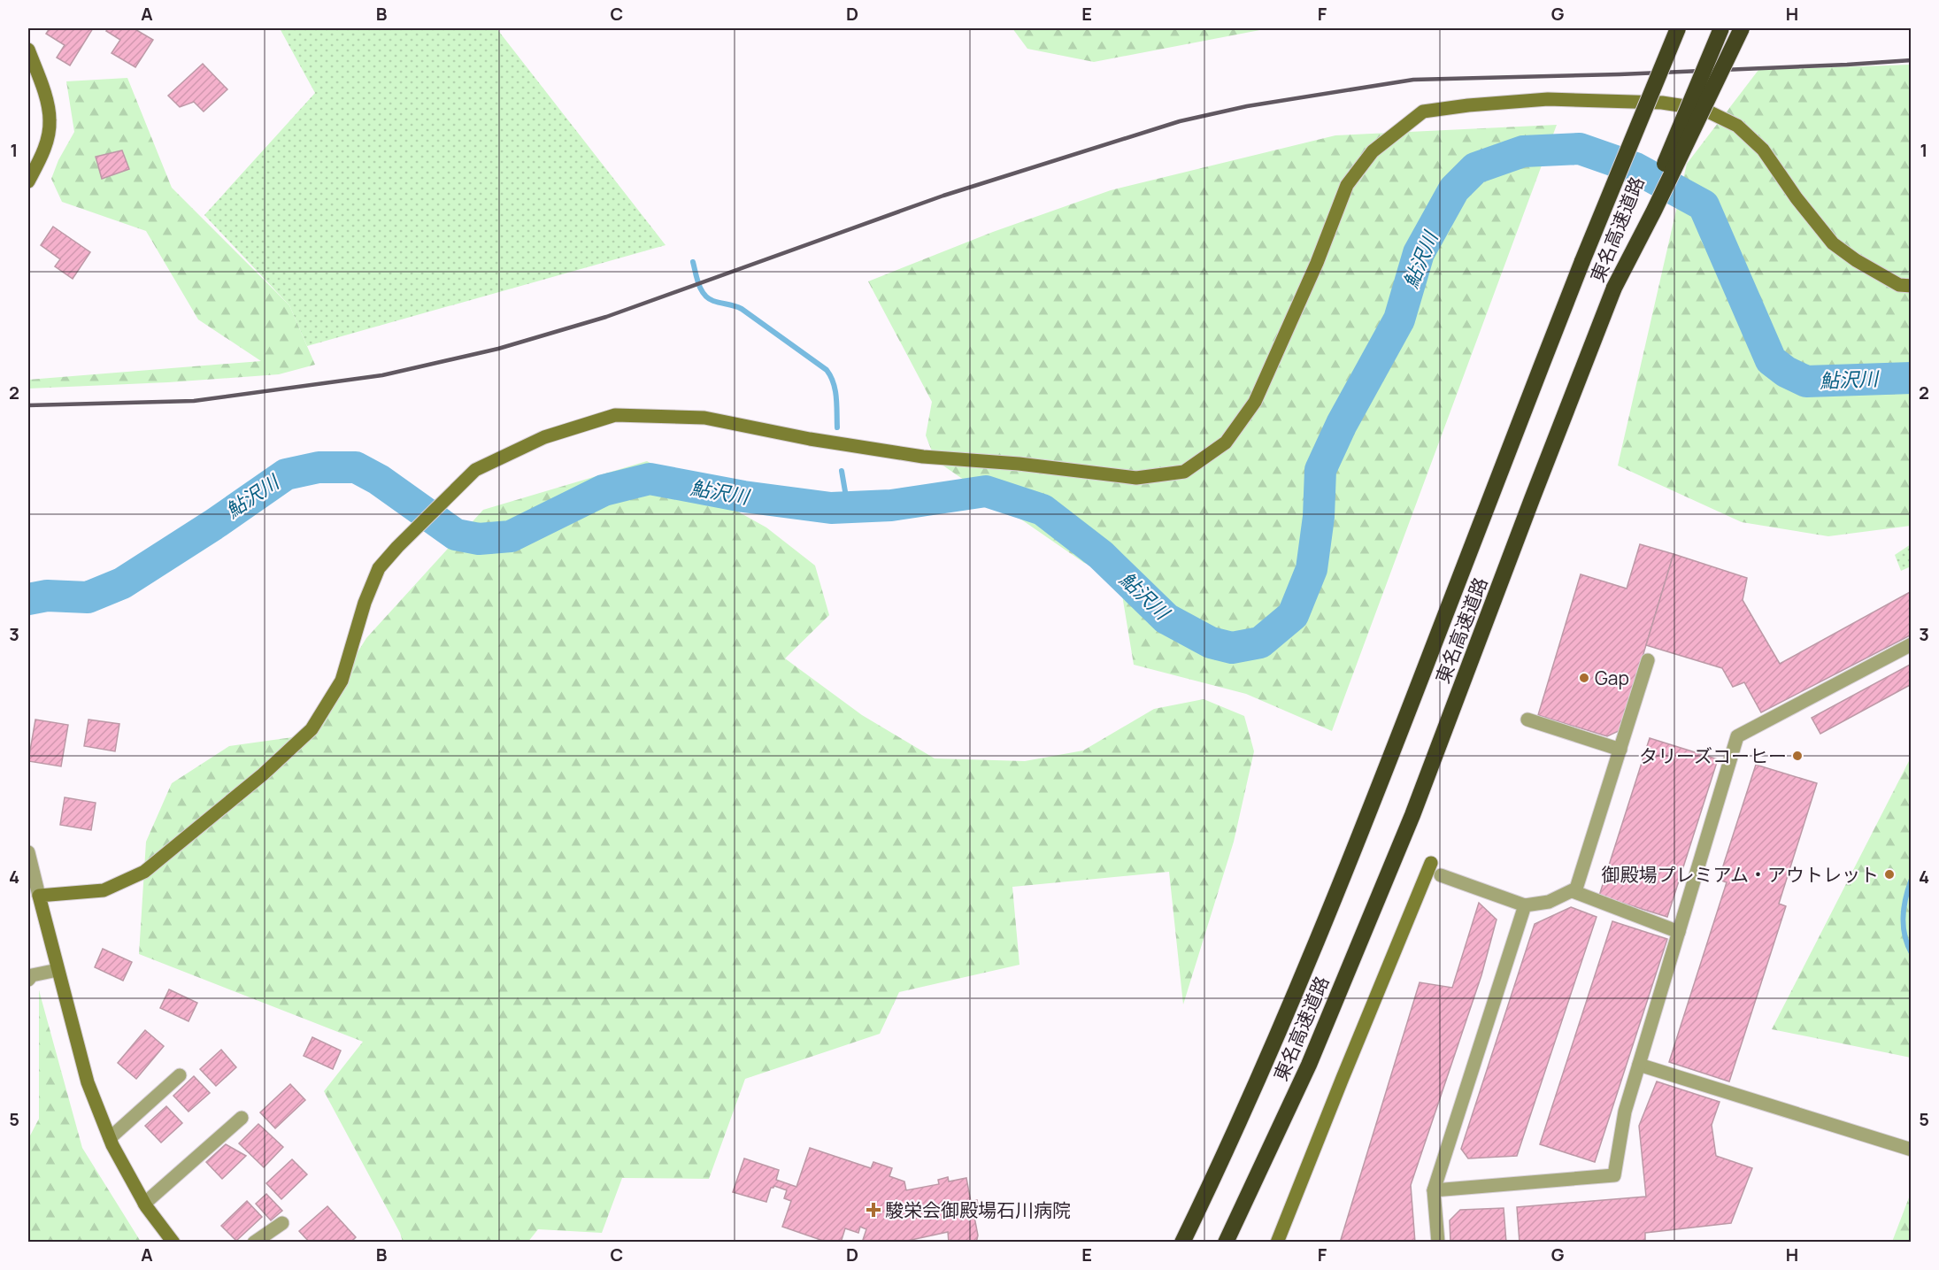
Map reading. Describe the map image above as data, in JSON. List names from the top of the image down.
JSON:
{
  "streets": {
    "highway": ["東名高速道路"]
  },
  "water": ["鮎沢川"],
  "places": {
    "other": ["Gap", "タリーズコーヒー", "御殿場プレミアム・アウトレット"],
    "health": ["駿栄会御殿場石川病院"]
  },
  "grid": {
    "columns": [
      "A",
      "B",
      "C",
      "D",
      "E",
      "F",
      "G",
      "H"
    ],
    "rows": [
      "1",
      "2",
      "3",
      "4",
      "5"
    ]
  }
}
